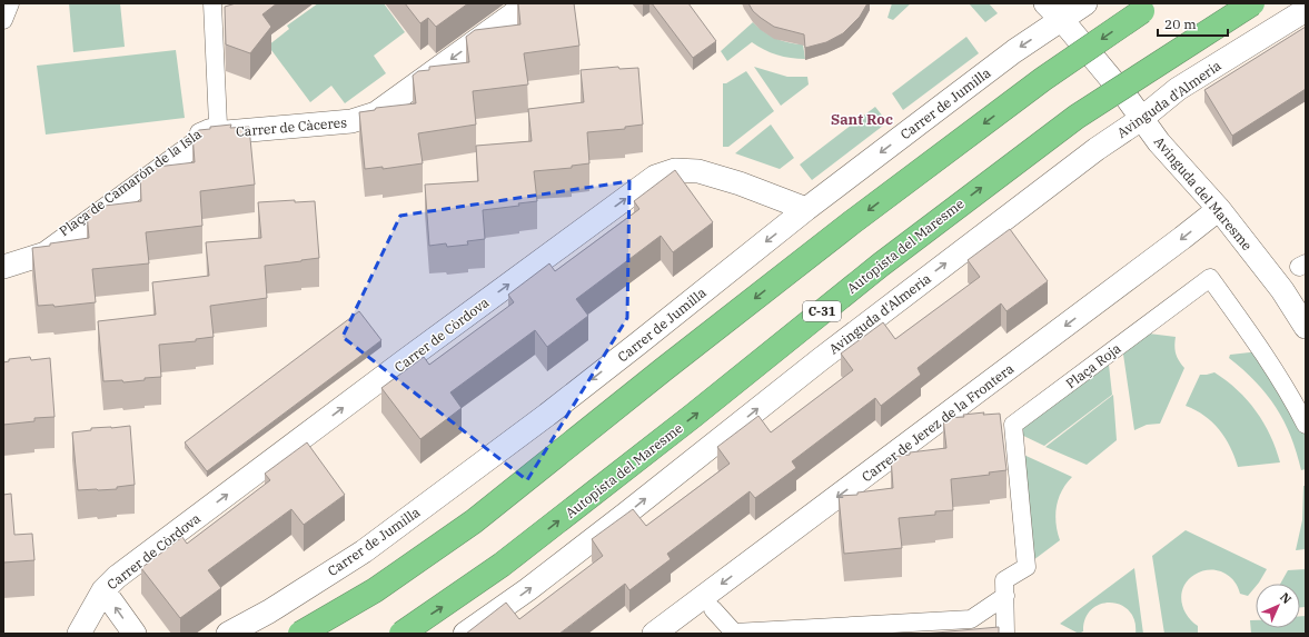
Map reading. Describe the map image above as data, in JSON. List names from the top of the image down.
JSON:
{
  "streets": {
    "highway": ["Autopista del Maresme", "C-31"],
    "street": [
      "Avinguda d'Almeria",
      "Carrer de Jumilla",
      "Carrer de Càceres",
      "Plaça de Camarón de la Isla",
      "Avinguda del Maresme",
      "Carrer de Còrdova",
      "Plaça Roja",
      "Carrer de Jerez de la Frontera"
    ]
  },
  "crossings": [
    ["Avinguda d'Almeria", "Avinguda del Maresme"],
    ["Carrer de Jumilla", "Avinguda del Maresme"],
    ["Carrer de Jumilla", "Carrer de Còrdova"],
    ["Avinguda del Maresme", "Carrer de Jerez de la Frontera"]
  ],
  "one_way": [
    "Avinguda d'Almeria",
    "Carrer de Jumilla",
    "Carrer de Càceres",
    "Carrer de Còrdova",
    "Carrer de Jerez de la Frontera"
  ],
  "districts": ["Sant Roc"],
  "scale_bar": "20 m",
  "north": "top right"
}
